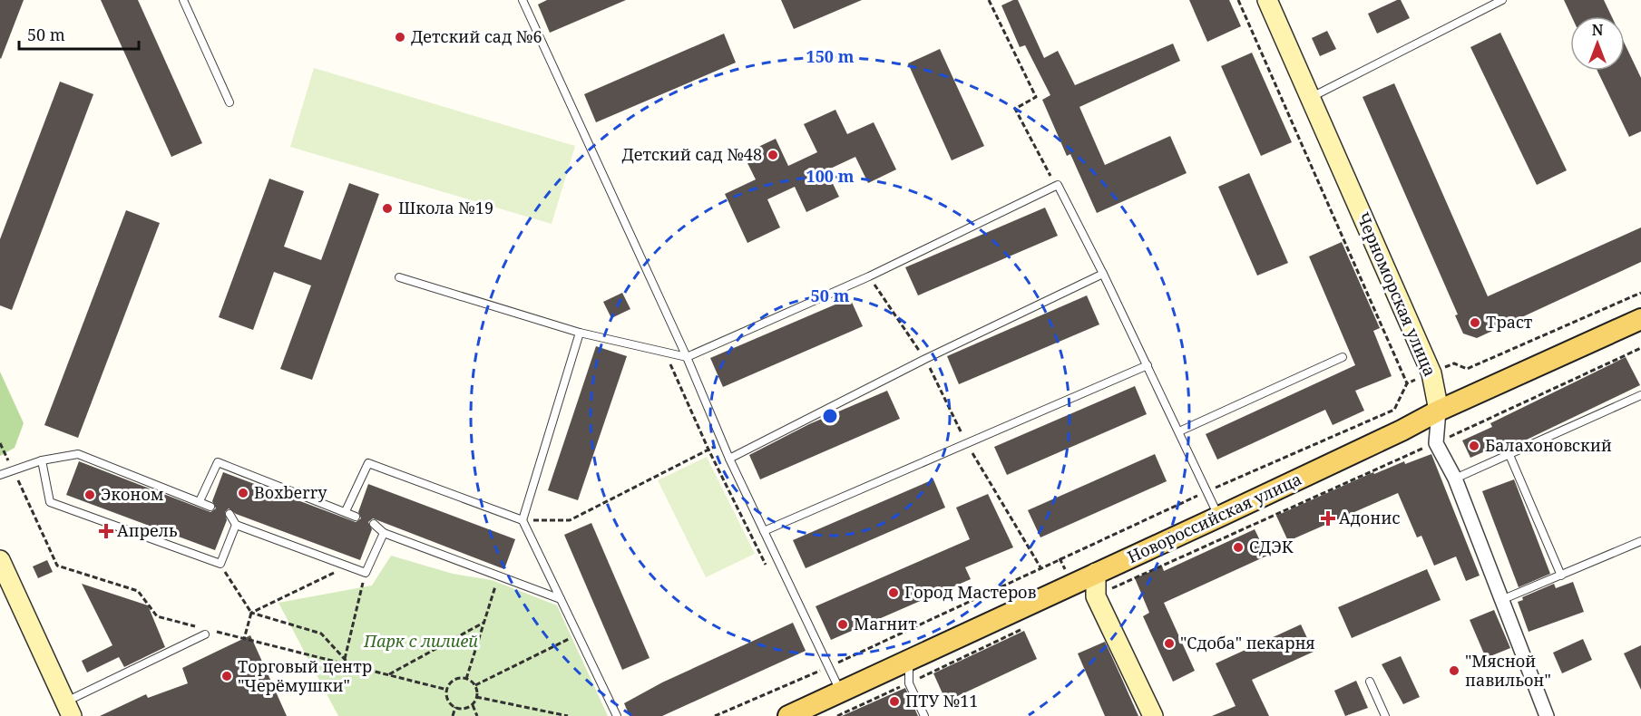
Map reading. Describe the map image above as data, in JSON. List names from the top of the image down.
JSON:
{
  "streets": {
    "main road": ["Черноморская улица", "Новороссийская улица"]
  },
  "crossings": [
    ["Черноморская улица", "Новороссийская улица"]
  ],
  "parks": ["Парк с лилией"],
  "places": {
    "other": [
      "Детский сад №6",
      "Детский сад №48",
      "Школа №19",
      "Траст",
      "Балахоновский",
      "Boxberry",
      "Эконом",
      "СДЭК",
      "Город Мастеров",
      "Магнит",
      "\"Сдоба\" пекарня",
      "\"Мясной павильон\"",
      "Торговый центр \"Черёмушки\"",
      "ПТУ №11"
    ],
    "health": ["Адонис", "Апрель"]
  },
  "scale_bar": "50 m",
  "north": "top",
  "rings": ["150 m", "100 m", "50 m"]
}
